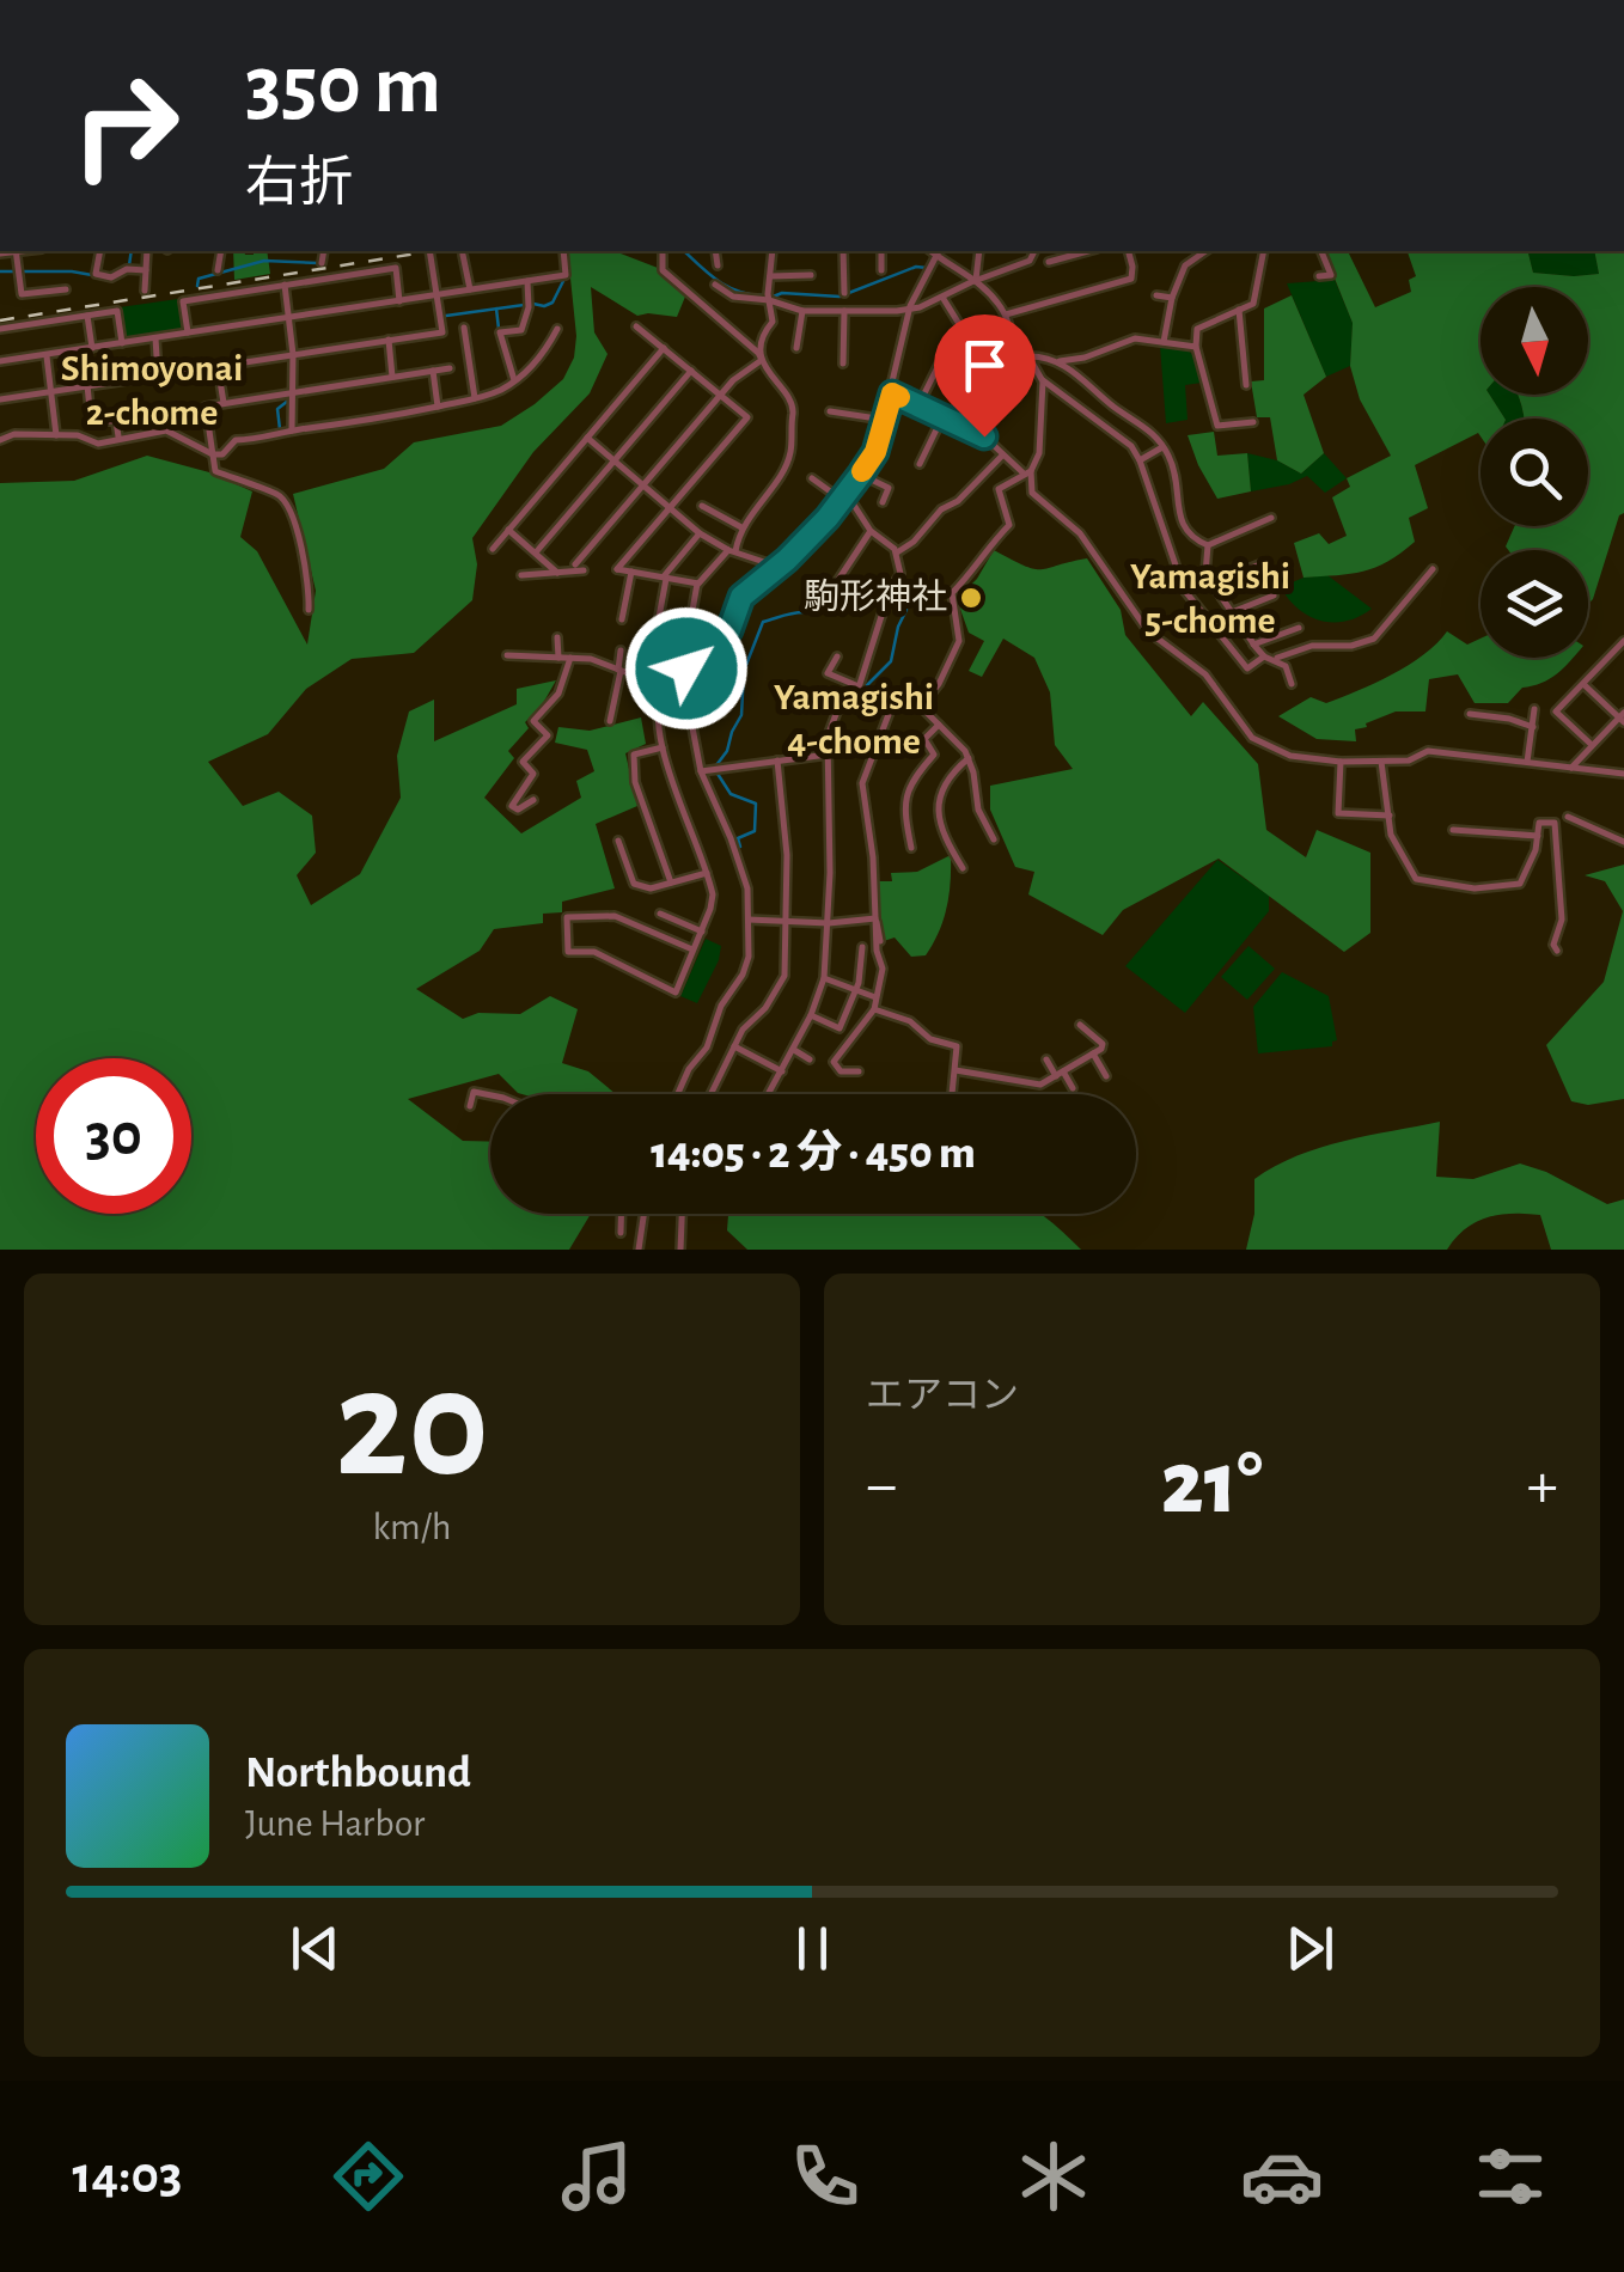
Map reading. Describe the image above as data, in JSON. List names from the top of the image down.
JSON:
{
  "districts": ["Shimoyonai 2-chome", "Yamagishi 5-chome", "Yamagishi 4-chome"],
  "places": ["駒形神社"],
  "north": "bottom",
  "page": {
    "turn": ["350 m", "右折"],
    "limit": "30",
    "trip": "14:05 · 2 分 · 450 m",
    "tile": [
      ["20", "km/h"],
      "エアコン"
    ],
    "heat": ["−", "21°", "+"],
    "song": ["Northbound", "June Harbor"],
    "tabs": "14:03"
  }
}
